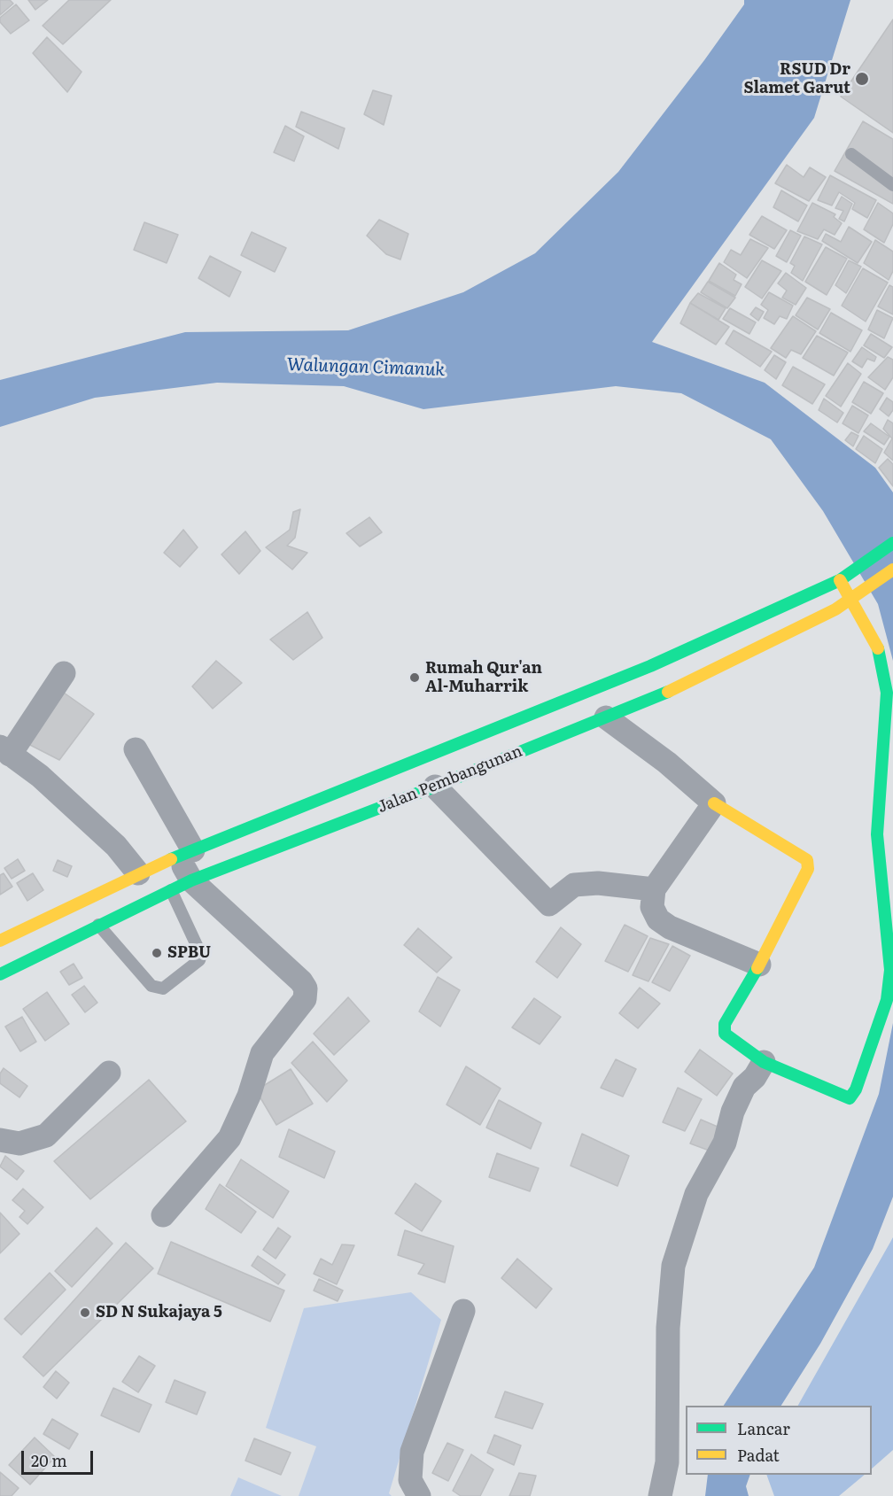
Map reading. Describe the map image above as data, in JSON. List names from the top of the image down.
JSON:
{
  "streets": {
    "main road": ["Jalan Pembangunan"]
  },
  "water": ["Walungan Cimanuk"],
  "places": [
    "RSUD Dr Slamet Garut",
    "Rumah Qur'an Al-Muharrik",
    "SPBU",
    "SD N Sukajaya 5"
  ],
  "legend": ["Lancar", "Padat"],
  "scale_bar": "20 m"
}
